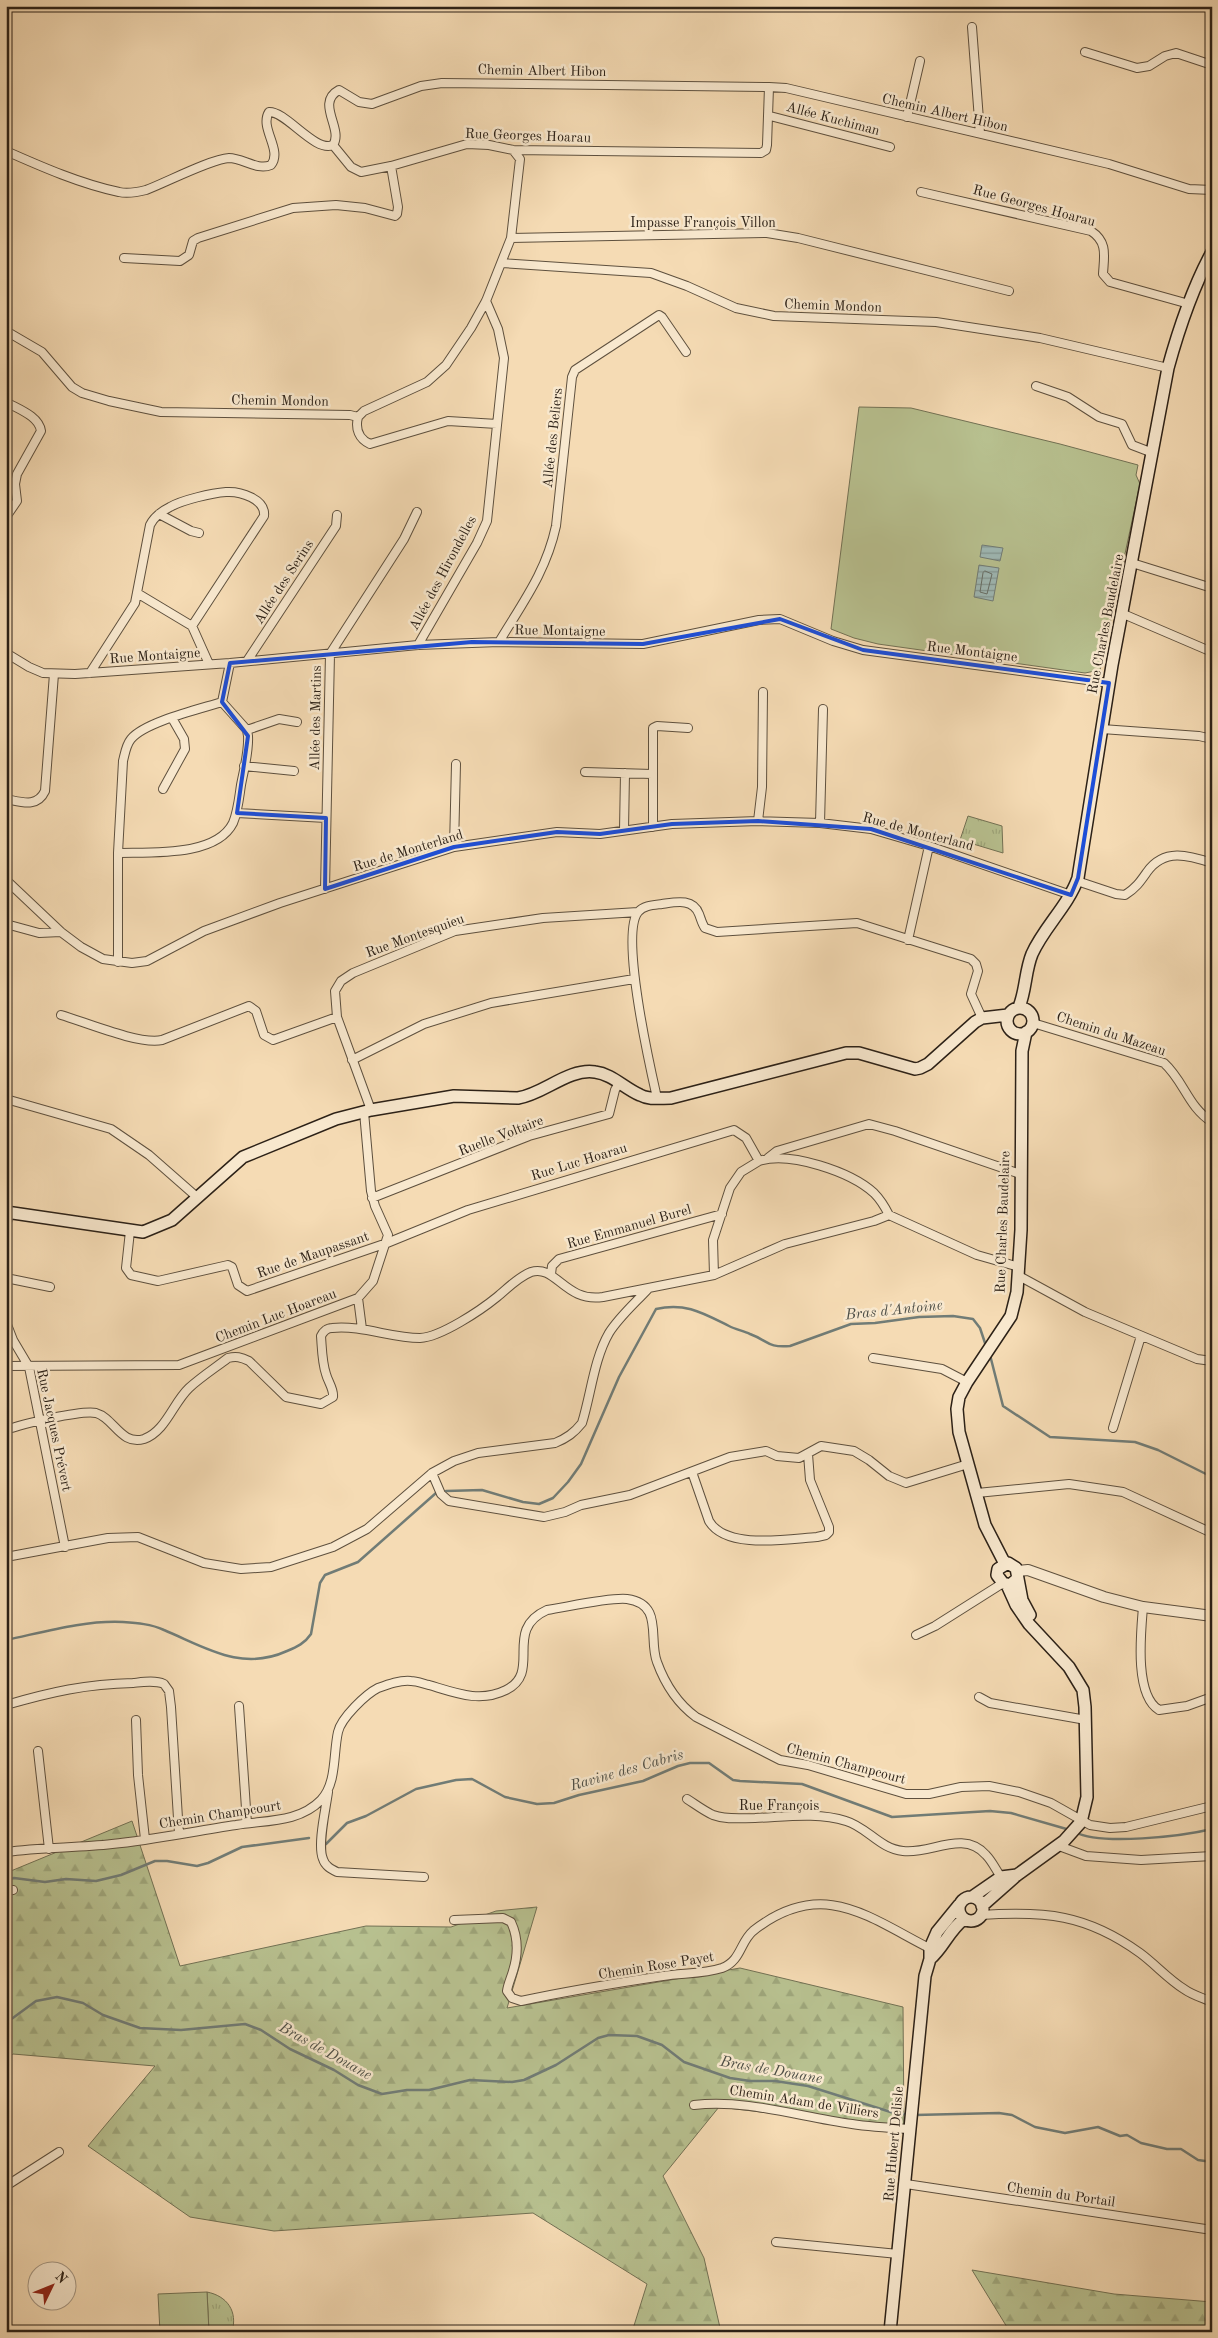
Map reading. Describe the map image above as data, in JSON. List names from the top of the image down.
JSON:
{
  "streets": {
    "main road": ["Rue Charles Baudelaire", "Rue Hubert Delisle"],
    "street": [
      "Chemin Albert Hibon",
      "Allée Kuchiman",
      "Rue Georges Hoarau",
      "Impasse François Villon",
      "Chemin Mondon",
      "Allée des Beliers",
      "Allée des Hirondelles",
      "Allée des Serins",
      "Rue Montaigne",
      "Allée des Martins",
      "Rue de Monterland",
      "Rue Montesquieu",
      "Chemin du Mazeau",
      "Ruelle Voltaire",
      "Rue Luc Hoarau",
      "Rue Emmanuel Burel",
      "Rue de Maupassant",
      "Chemin Luc Hoareau",
      "Rue Jacques Prévert",
      "Chemin Champcourt",
      "Rue François",
      "Chemin Rose Payet",
      "Chemin Adam de Villiers",
      "Chemin du Portail"
    ]
  },
  "crossings": [
    ["Chemin Albert Hibon", "Rue Georges Hoarau"],
    ["Allée Kuchiman", "Rue Georges Hoarau"],
    ["Rue Georges Hoarau", "Rue Charles Baudelaire"],
    ["Chemin Mondon", "Rue Charles Baudelaire"],
    ["Allée des Beliers", "Rue Montaigne"],
    ["Allée des Hirondelles", "Rue Montaigne"],
    ["Allée des Serins", "Rue Montaigne"],
    ["Rue Charles Baudelaire", "Rue Montaigne"],
    ["Rue Charles Baudelaire", "Rue de Monterland"],
    ["Rue Charles Baudelaire", "Rue Hubert Delisle"],
    ["Rue Montaigne", "Allée des Martins"],
    ["Allée des Martins", "Rue de Monterland"],
    ["Rue Luc Hoarau", "Rue de Maupassant"],
    ["Rue Luc Hoarau", "Chemin Luc Hoareau"],
    ["Rue de Maupassant", "Chemin Luc Hoareau"],
    ["Chemin Luc Hoareau", "Rue Jacques Prévert"],
    ["Chemin Champcourt", "Rue Hubert Delisle"],
    ["Rue François", "Rue Hubert Delisle"],
    ["Chemin Rose Payet", "Rue Hubert Delisle"],
    ["Chemin Adam de Villiers", "Rue Hubert Delisle"],
    ["Rue Hubert Delisle", "Chemin du Portail"]
  ],
  "water": ["Bras d'Antoine", "Ravine des Cabris", "Bras de Douane"],
  "north": "top right"
}
